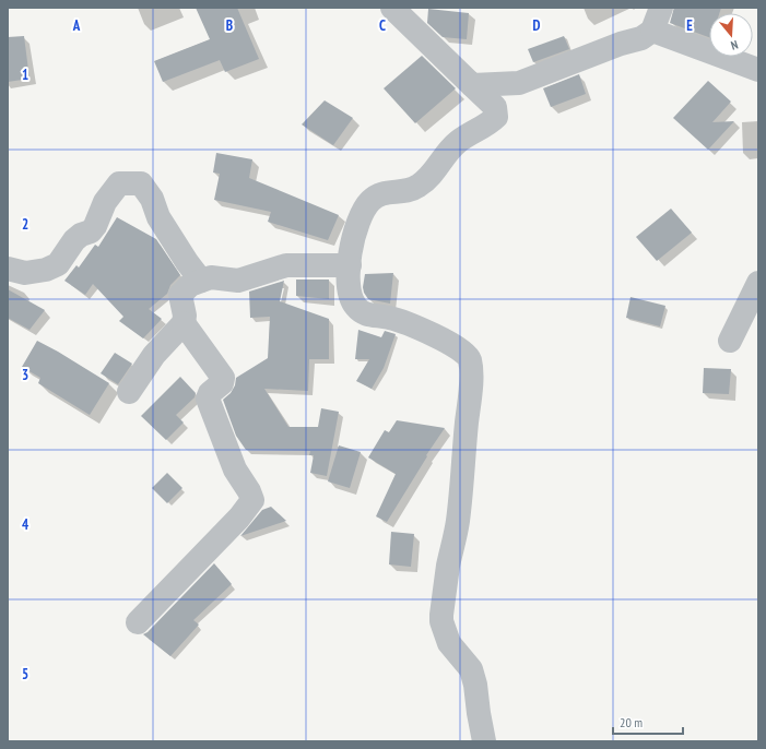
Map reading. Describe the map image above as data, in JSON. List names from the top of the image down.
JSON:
{
  "scale_bar": "20 m",
  "north": "bottom",
  "grid": {
    "columns": [
      "A",
      "B",
      "C",
      "D",
      "E"
    ],
    "rows": [
      "1",
      "2",
      "3",
      "4",
      "5"
    ]
  }
}
